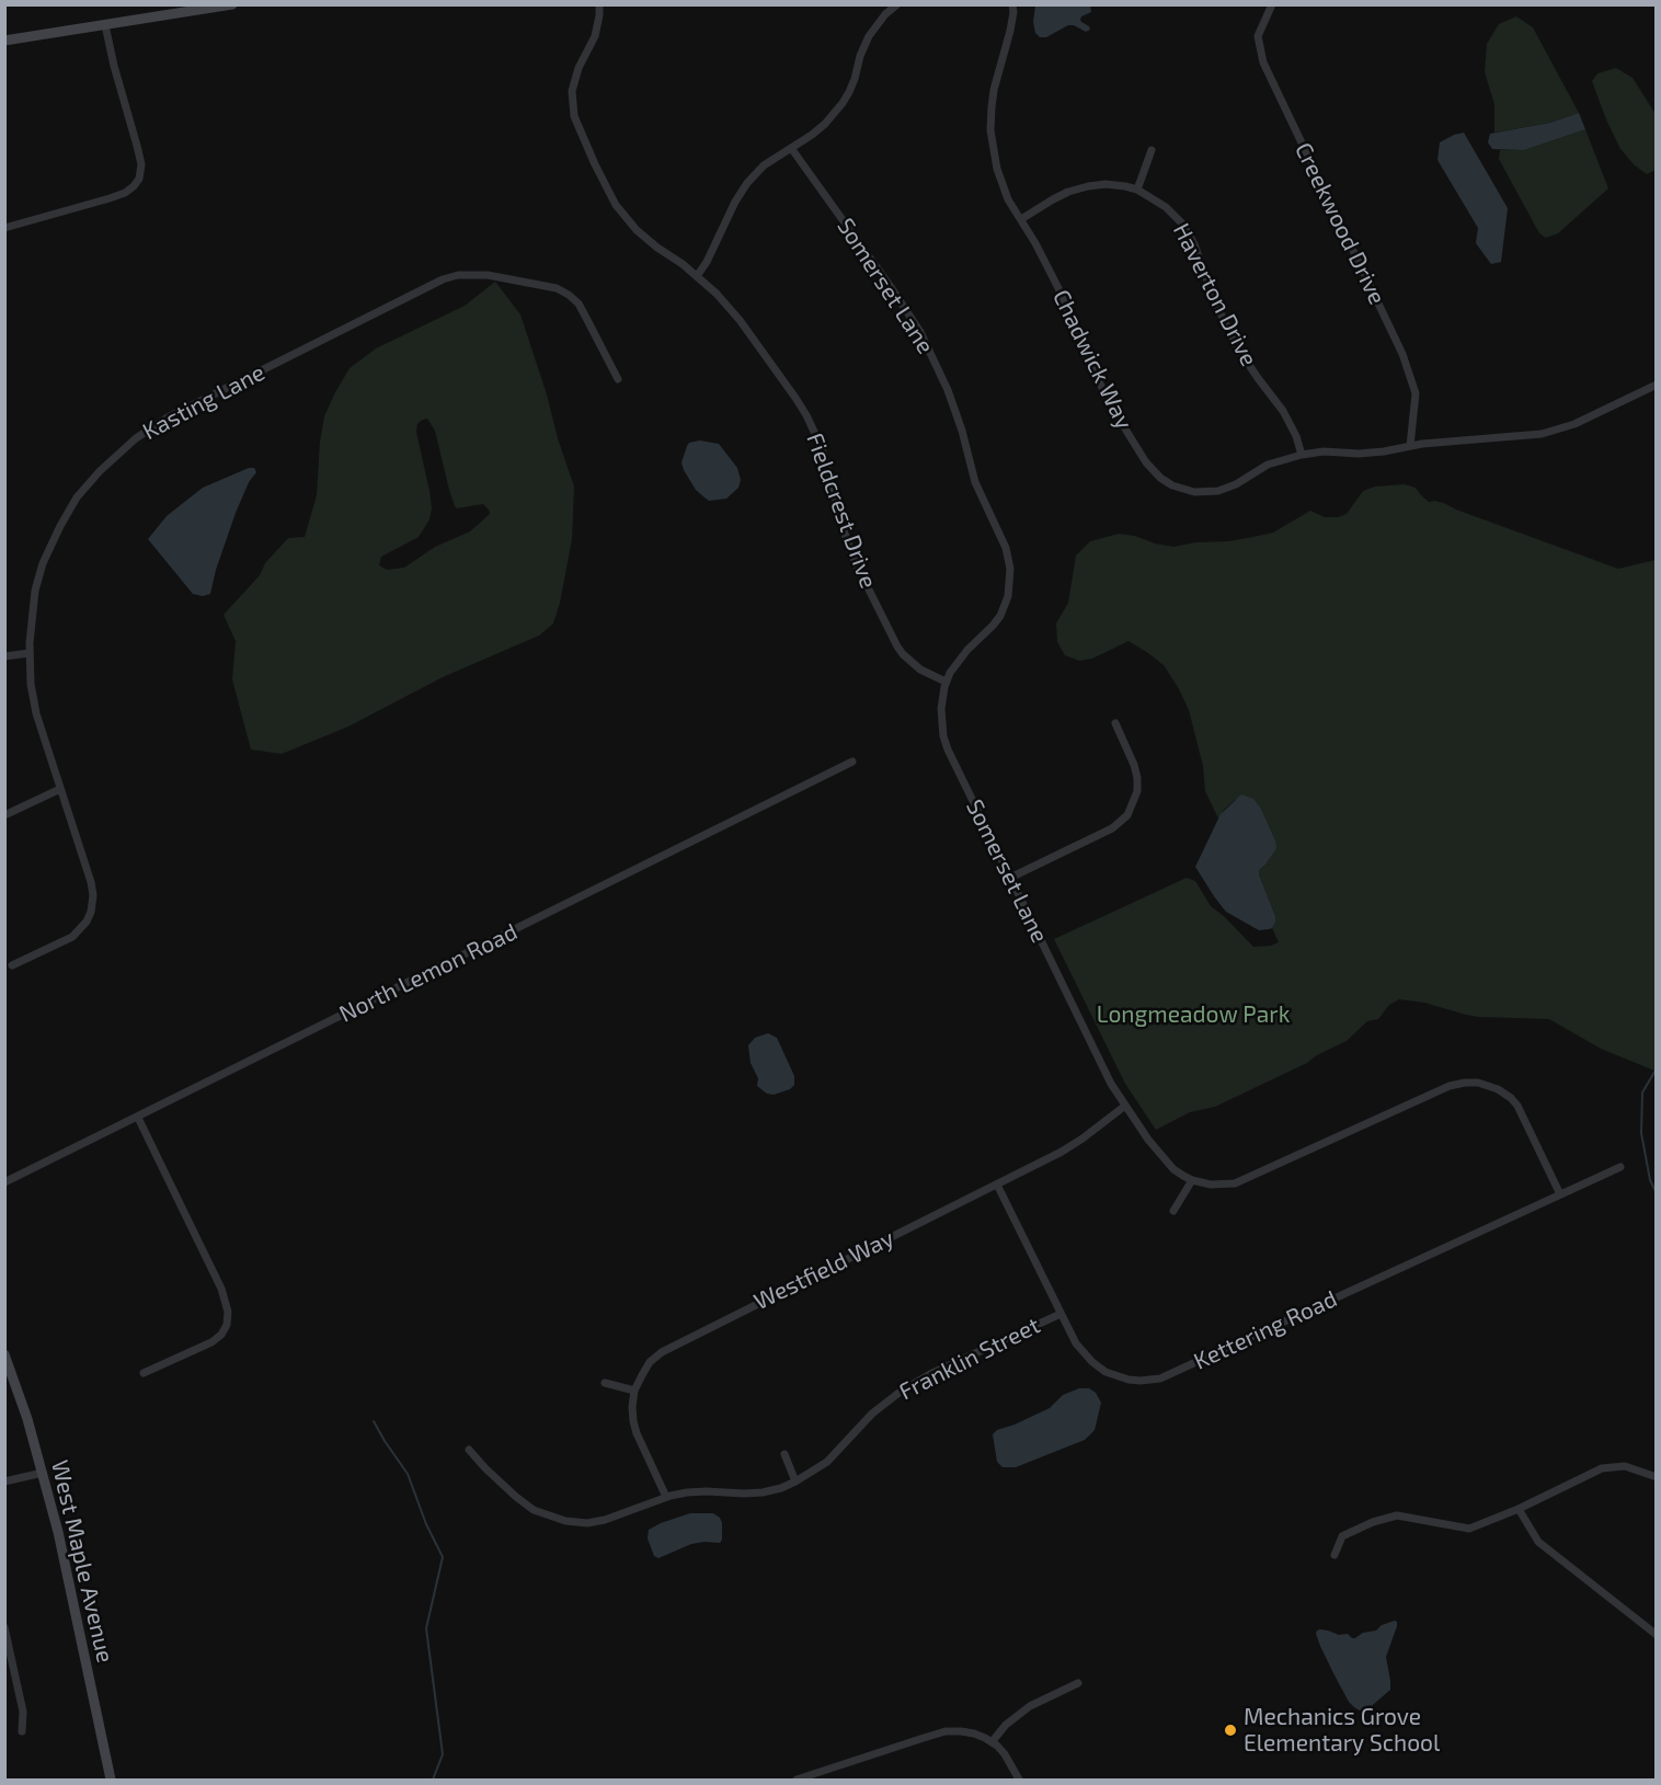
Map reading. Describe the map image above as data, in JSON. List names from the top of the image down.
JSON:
{
  "streets": {
    "main road": ["West Maple Avenue"],
    "street": [
      "Creekwood Drive",
      "Somerset Lane",
      "Haverton Drive",
      "Chadwick Way",
      "Kasting Lane",
      "Fieldcrest Drive",
      "North Lemon Road",
      "Westfield Way",
      "Kettering Road",
      "Franklin Street"
    ]
  },
  "crossings": [
    ["Creekwood Drive", "Chadwick Way"],
    ["Somerset Lane", "Fieldcrest Drive"],
    ["Somerset Lane", "Westfield Way"],
    ["Somerset Lane", "Kettering Road"],
    ["Haverton Drive", "Chadwick Way"],
    ["Westfield Way", "Kettering Road"],
    ["Westfield Way", "Franklin Street"],
    ["Kettering Road", "Franklin Street"]
  ],
  "parks": ["Longmeadow Park"],
  "places": ["Mechanics Grove Elementary School"]
}
